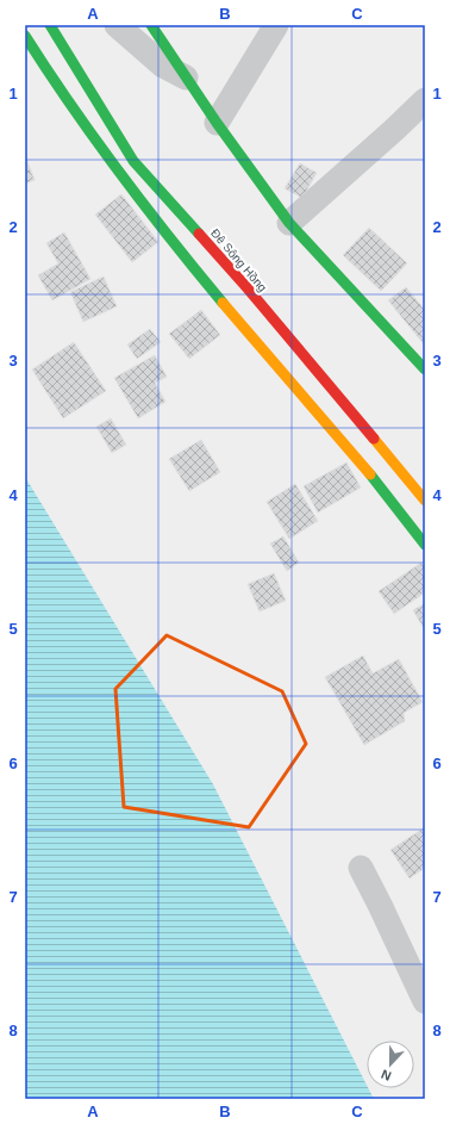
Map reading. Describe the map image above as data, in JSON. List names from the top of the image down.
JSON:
{
  "streets": {
    "street": ["Đê Sông Hồng"]
  },
  "north": "bottom",
  "grid": {
    "columns": ["A", "B", "C"],
    "rows": [
      "1",
      "2",
      "3",
      "4",
      "5",
      "6",
      "7",
      "8"
    ]
  }
}
